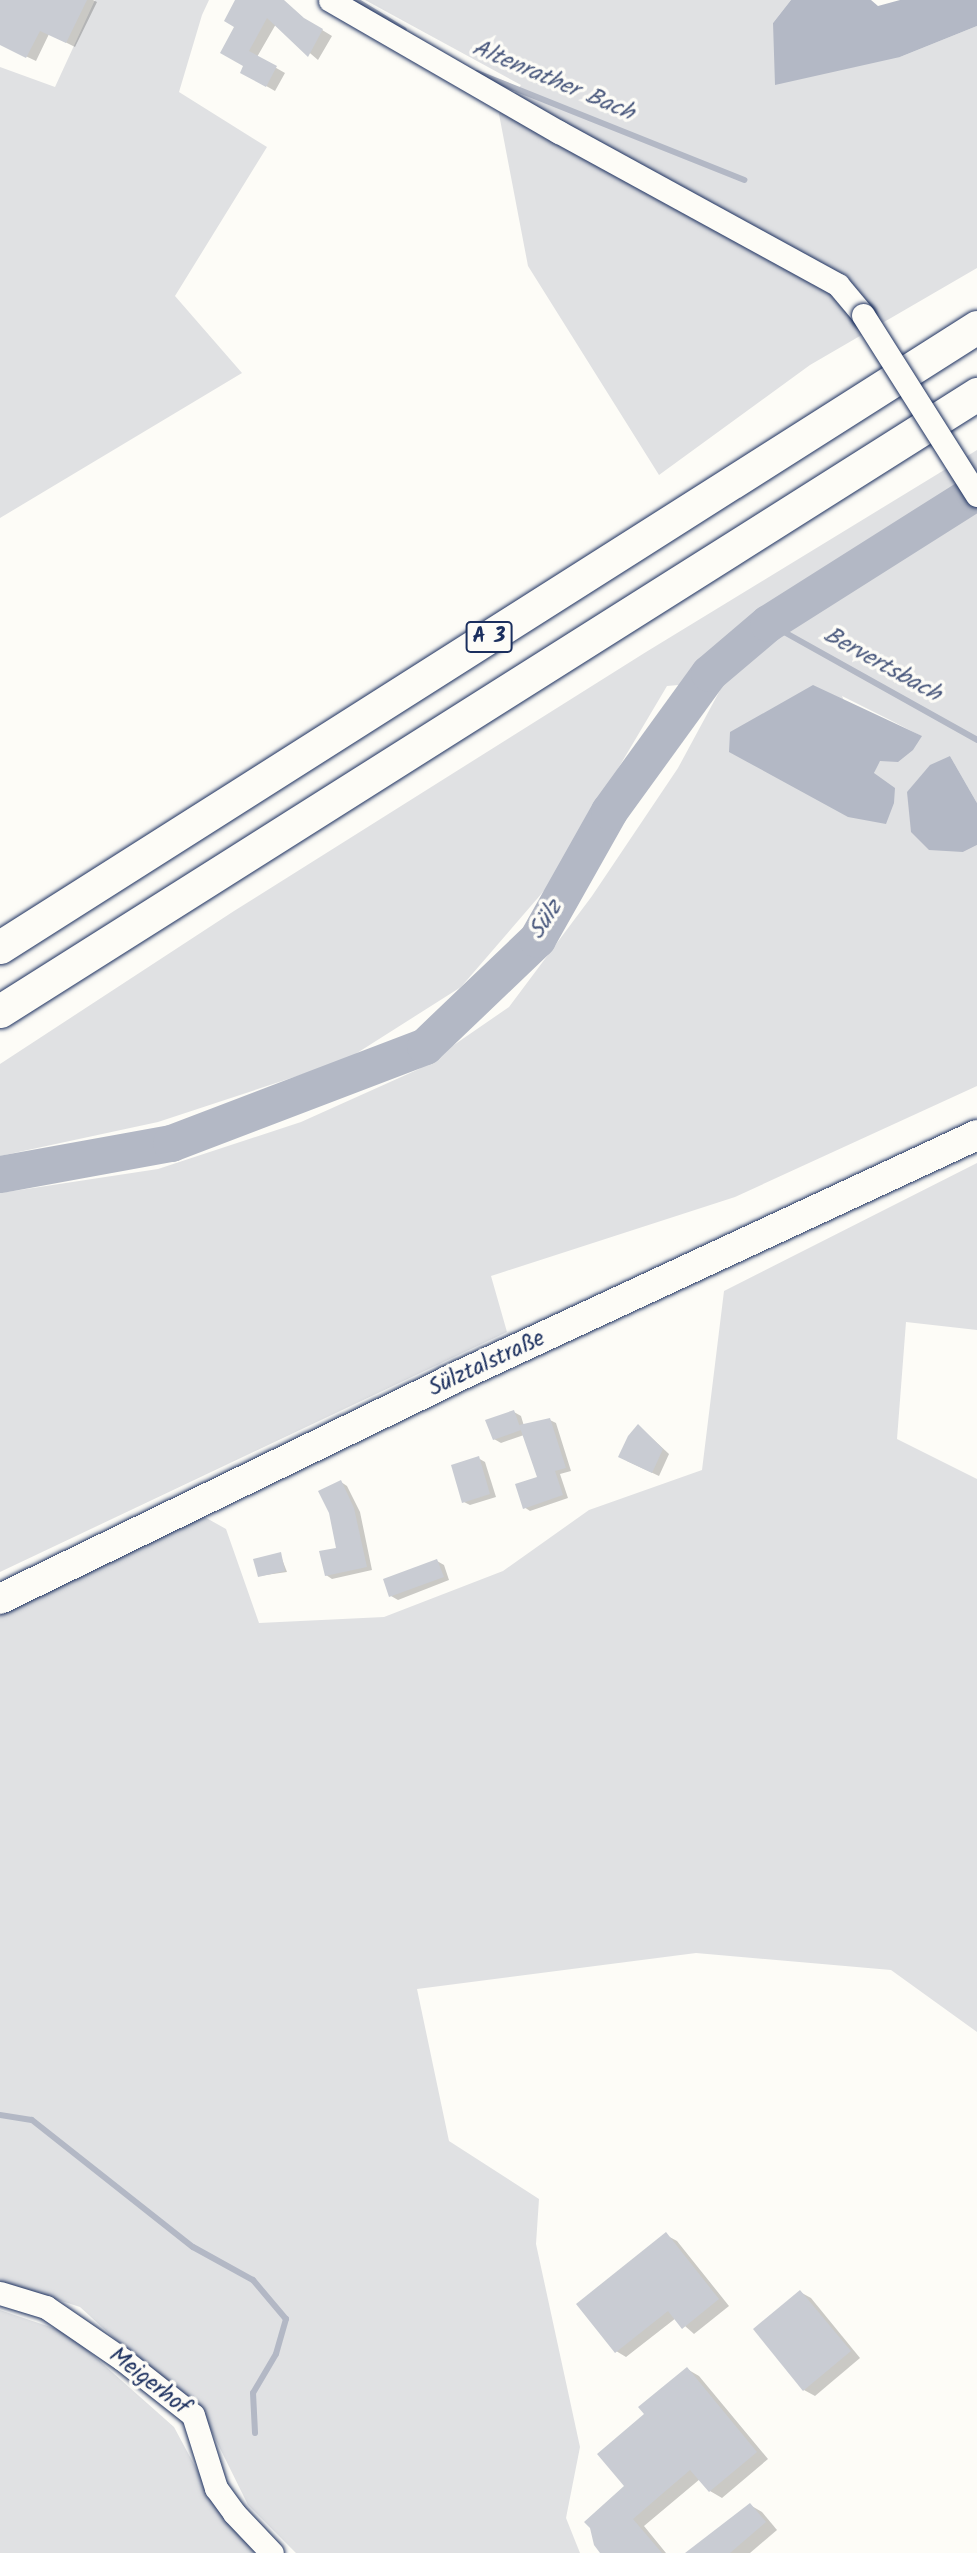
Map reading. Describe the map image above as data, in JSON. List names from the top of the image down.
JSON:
{
  "streets": {
    "highway": ["A 3"],
    "main road": ["Sülztalstraße"],
    "street": ["Meigerhof"]
  },
  "water": ["Altenrather Bach", "Bervertsbach", "Sülz"]
}
